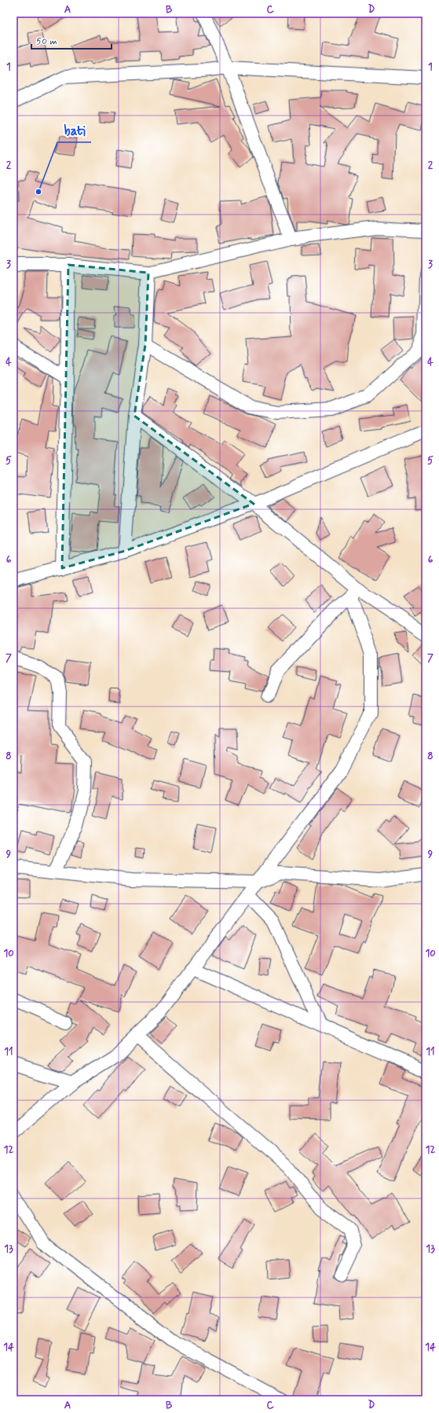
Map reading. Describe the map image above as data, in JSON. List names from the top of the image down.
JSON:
{
  "places": ["bati"],
  "scale_bar": "50 m",
  "grid": {
    "columns": [
      "A",
      "B",
      "C",
      "D"
    ],
    "rows": [
      "1",
      "2",
      "3",
      "4",
      "5",
      "6",
      "7",
      "8",
      "9",
      "10",
      "11",
      "12",
      "13",
      "14"
    ]
  }
}
